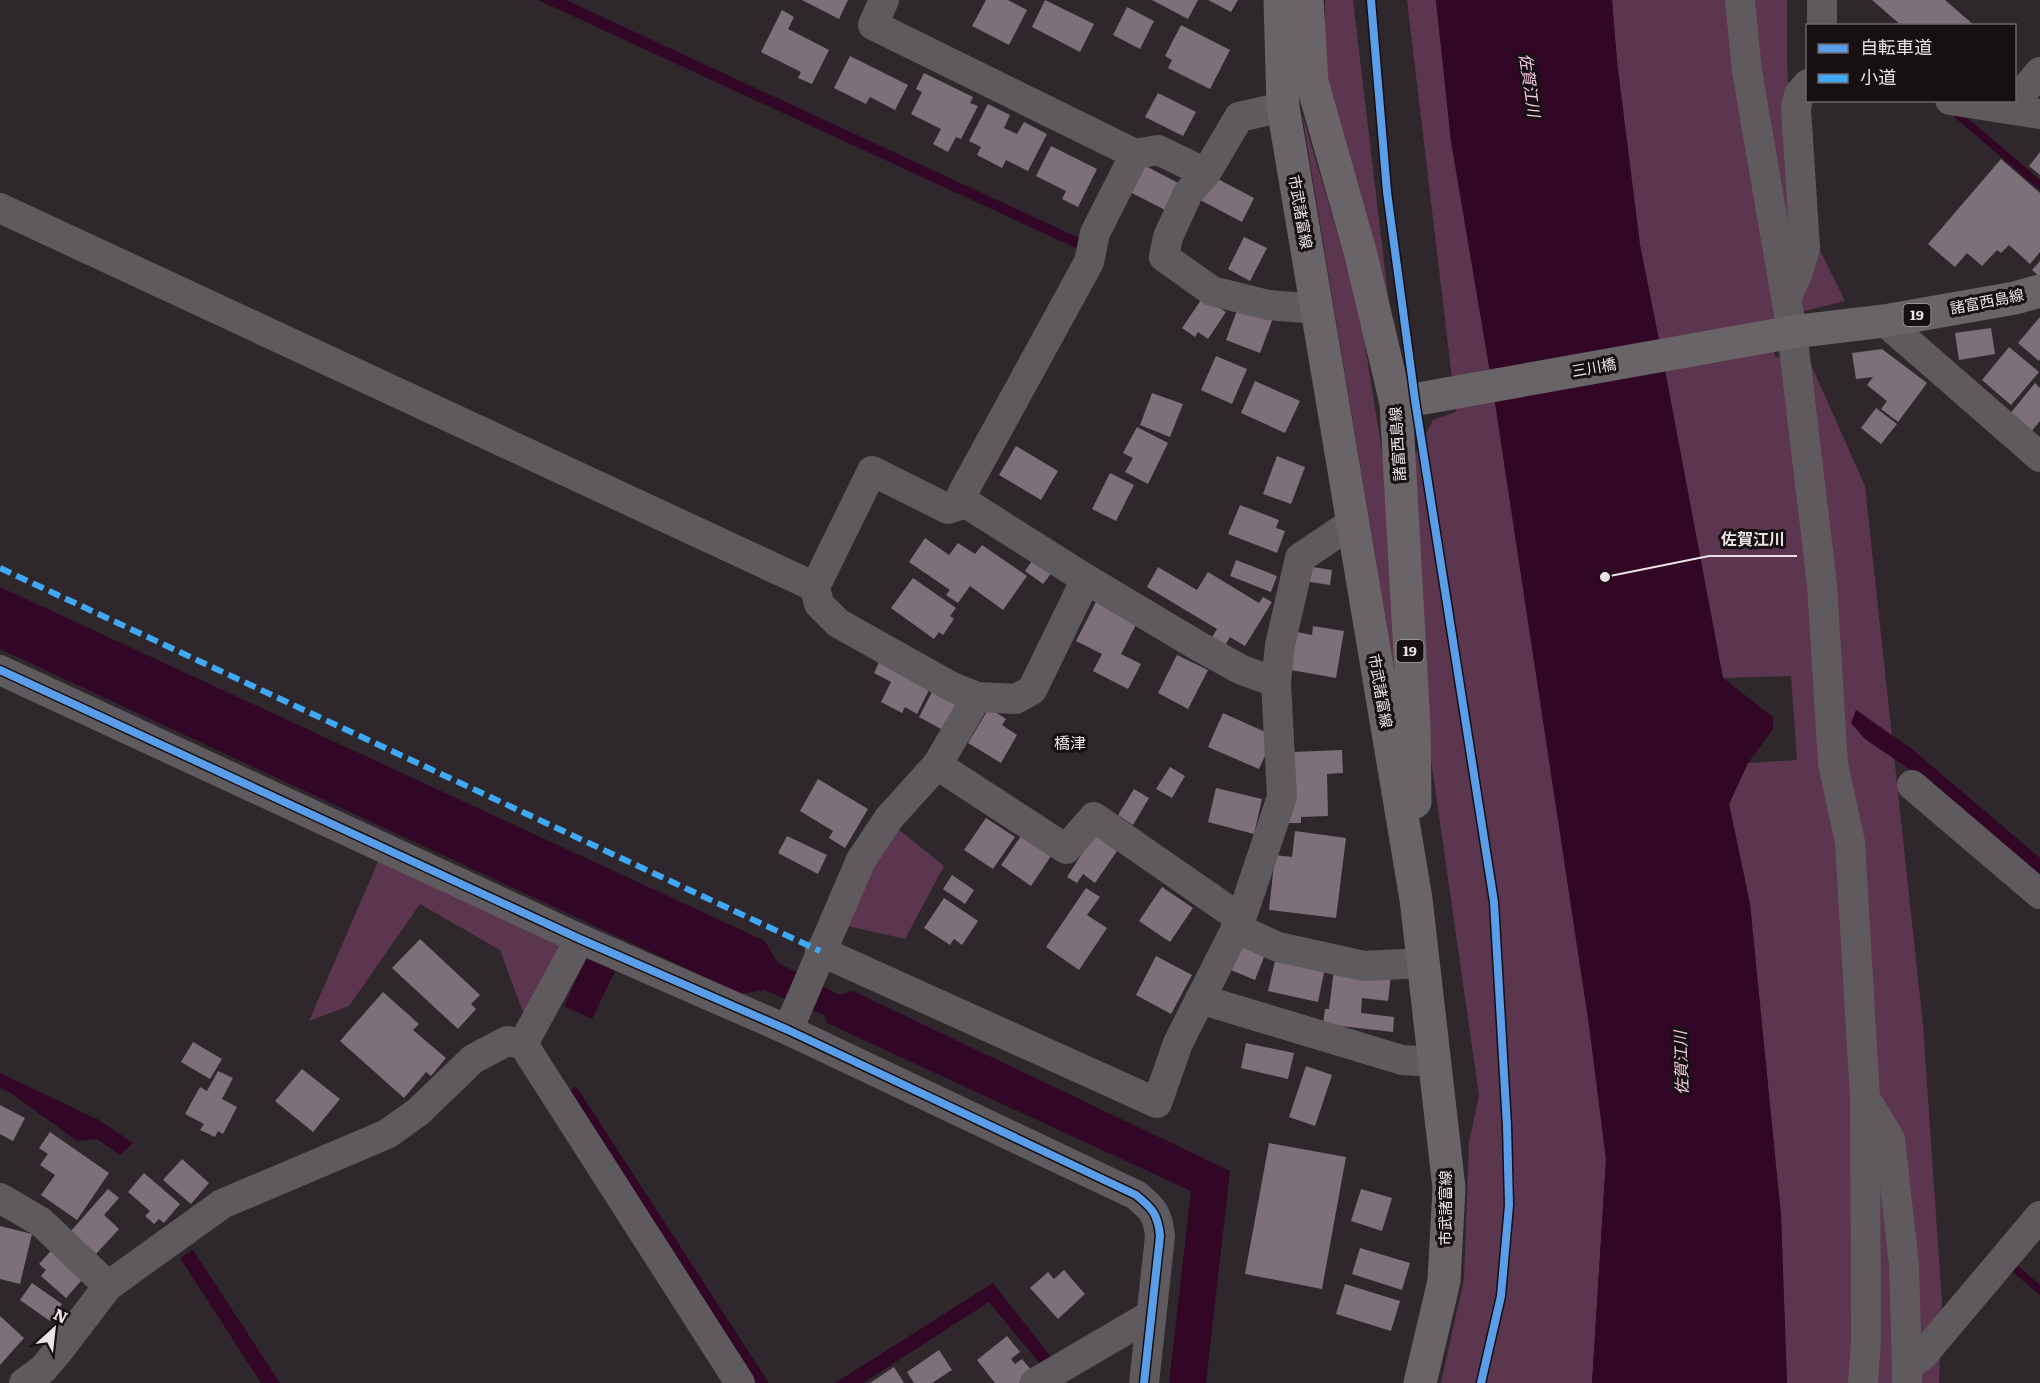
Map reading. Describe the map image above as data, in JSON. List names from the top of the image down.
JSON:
{
  "streets": {
    "main road": [
      "市武諸富線",
      "諸富西島線",
      "19",
      "三川橋"
    ]
  },
  "crossings": [
    ["市武諸富線", "諸富西島線"],
    ["諸富西島線", "三川橋"]
  ],
  "districts": ["橋津"],
  "water": ["佐賀江川"],
  "places": ["佐賀江川"],
  "legend": ["自転車道", "小道"],
  "north": "top right"
}
